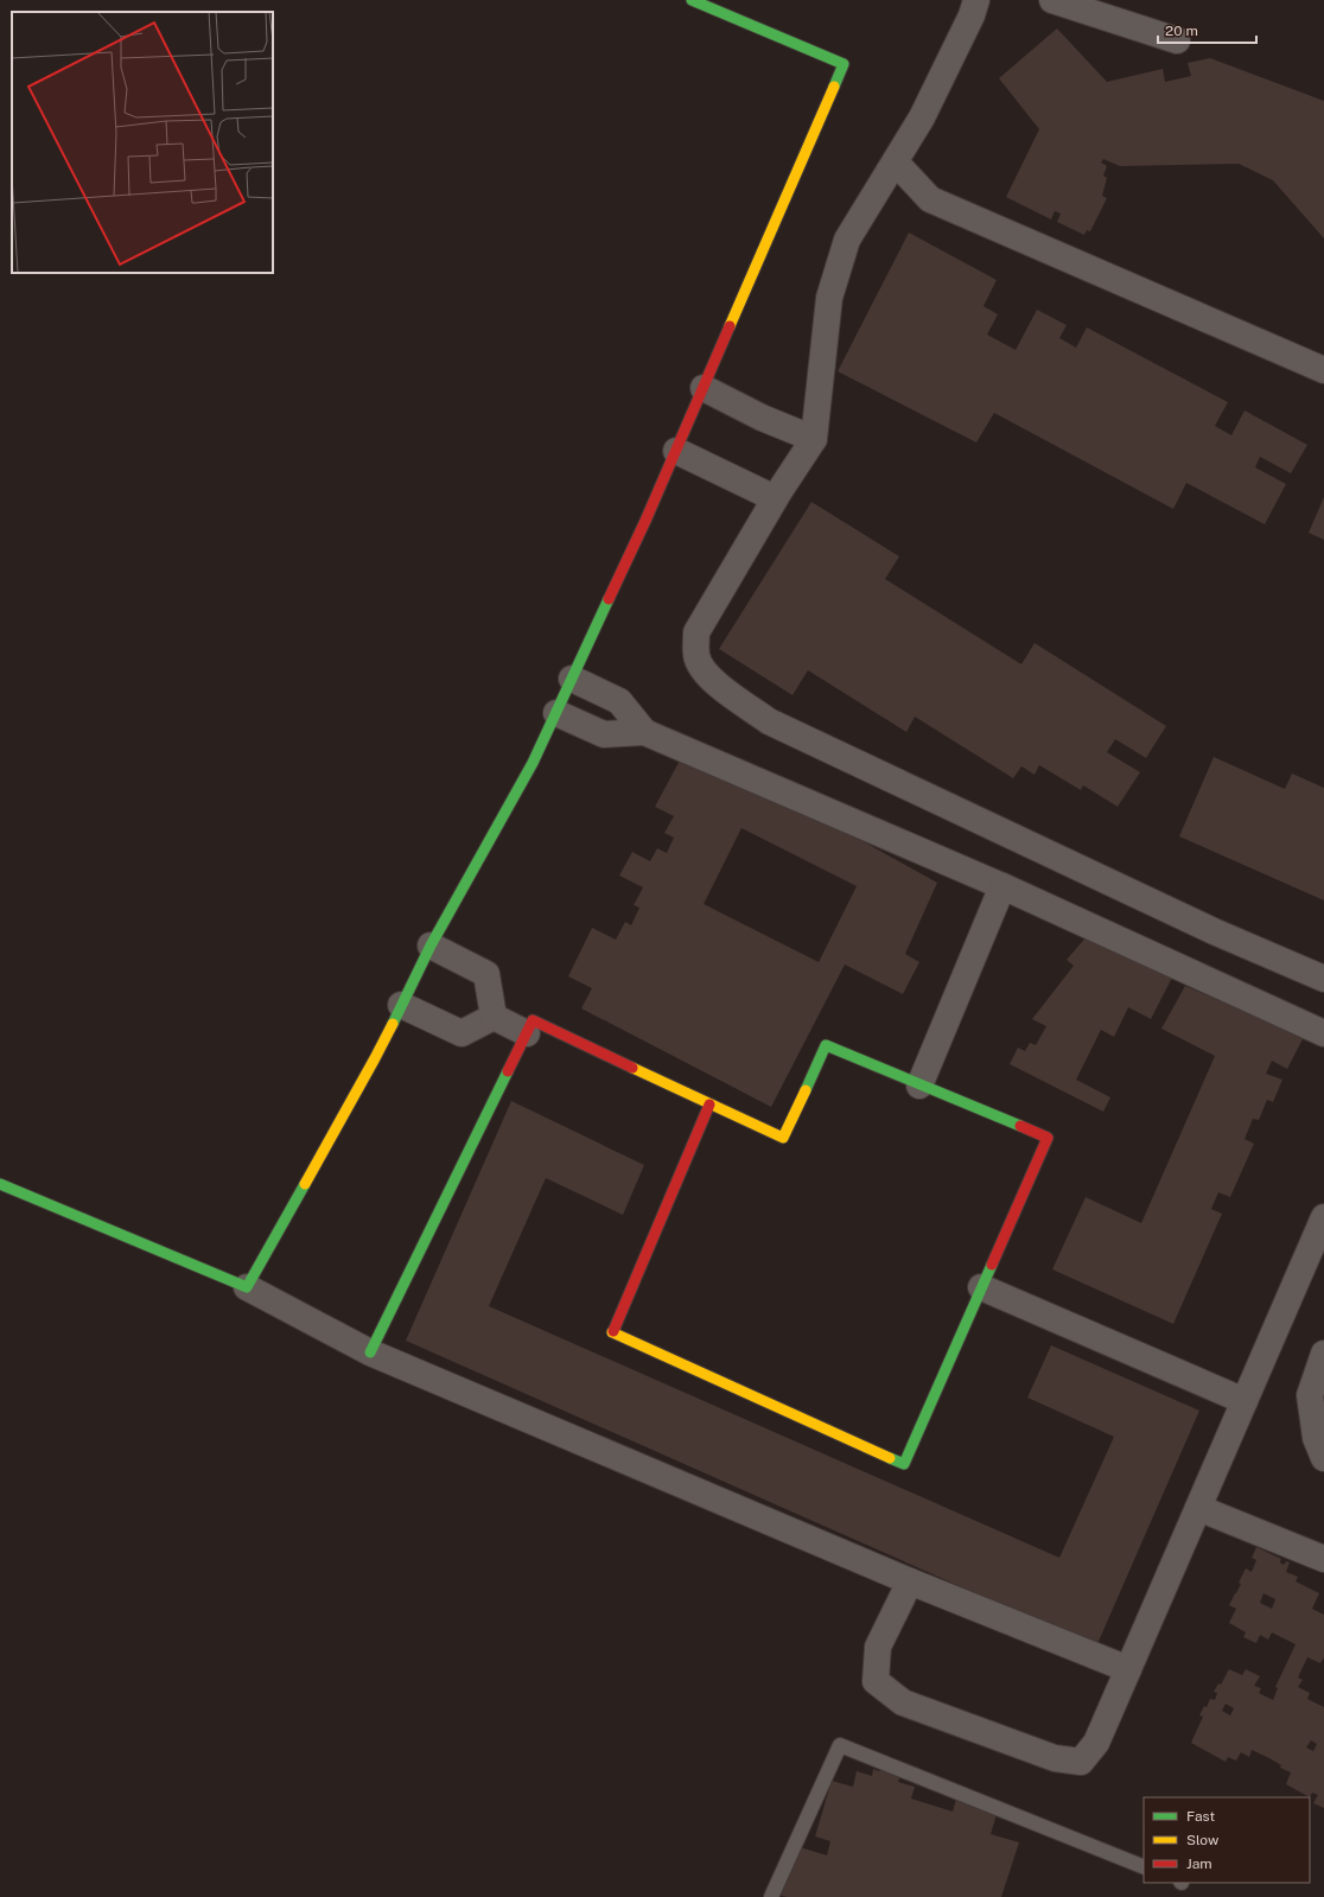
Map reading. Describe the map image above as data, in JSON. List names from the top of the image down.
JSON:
{
  "legend": ["Fast", "Slow", "Jam"],
  "scale_bar": "20 m"
}
